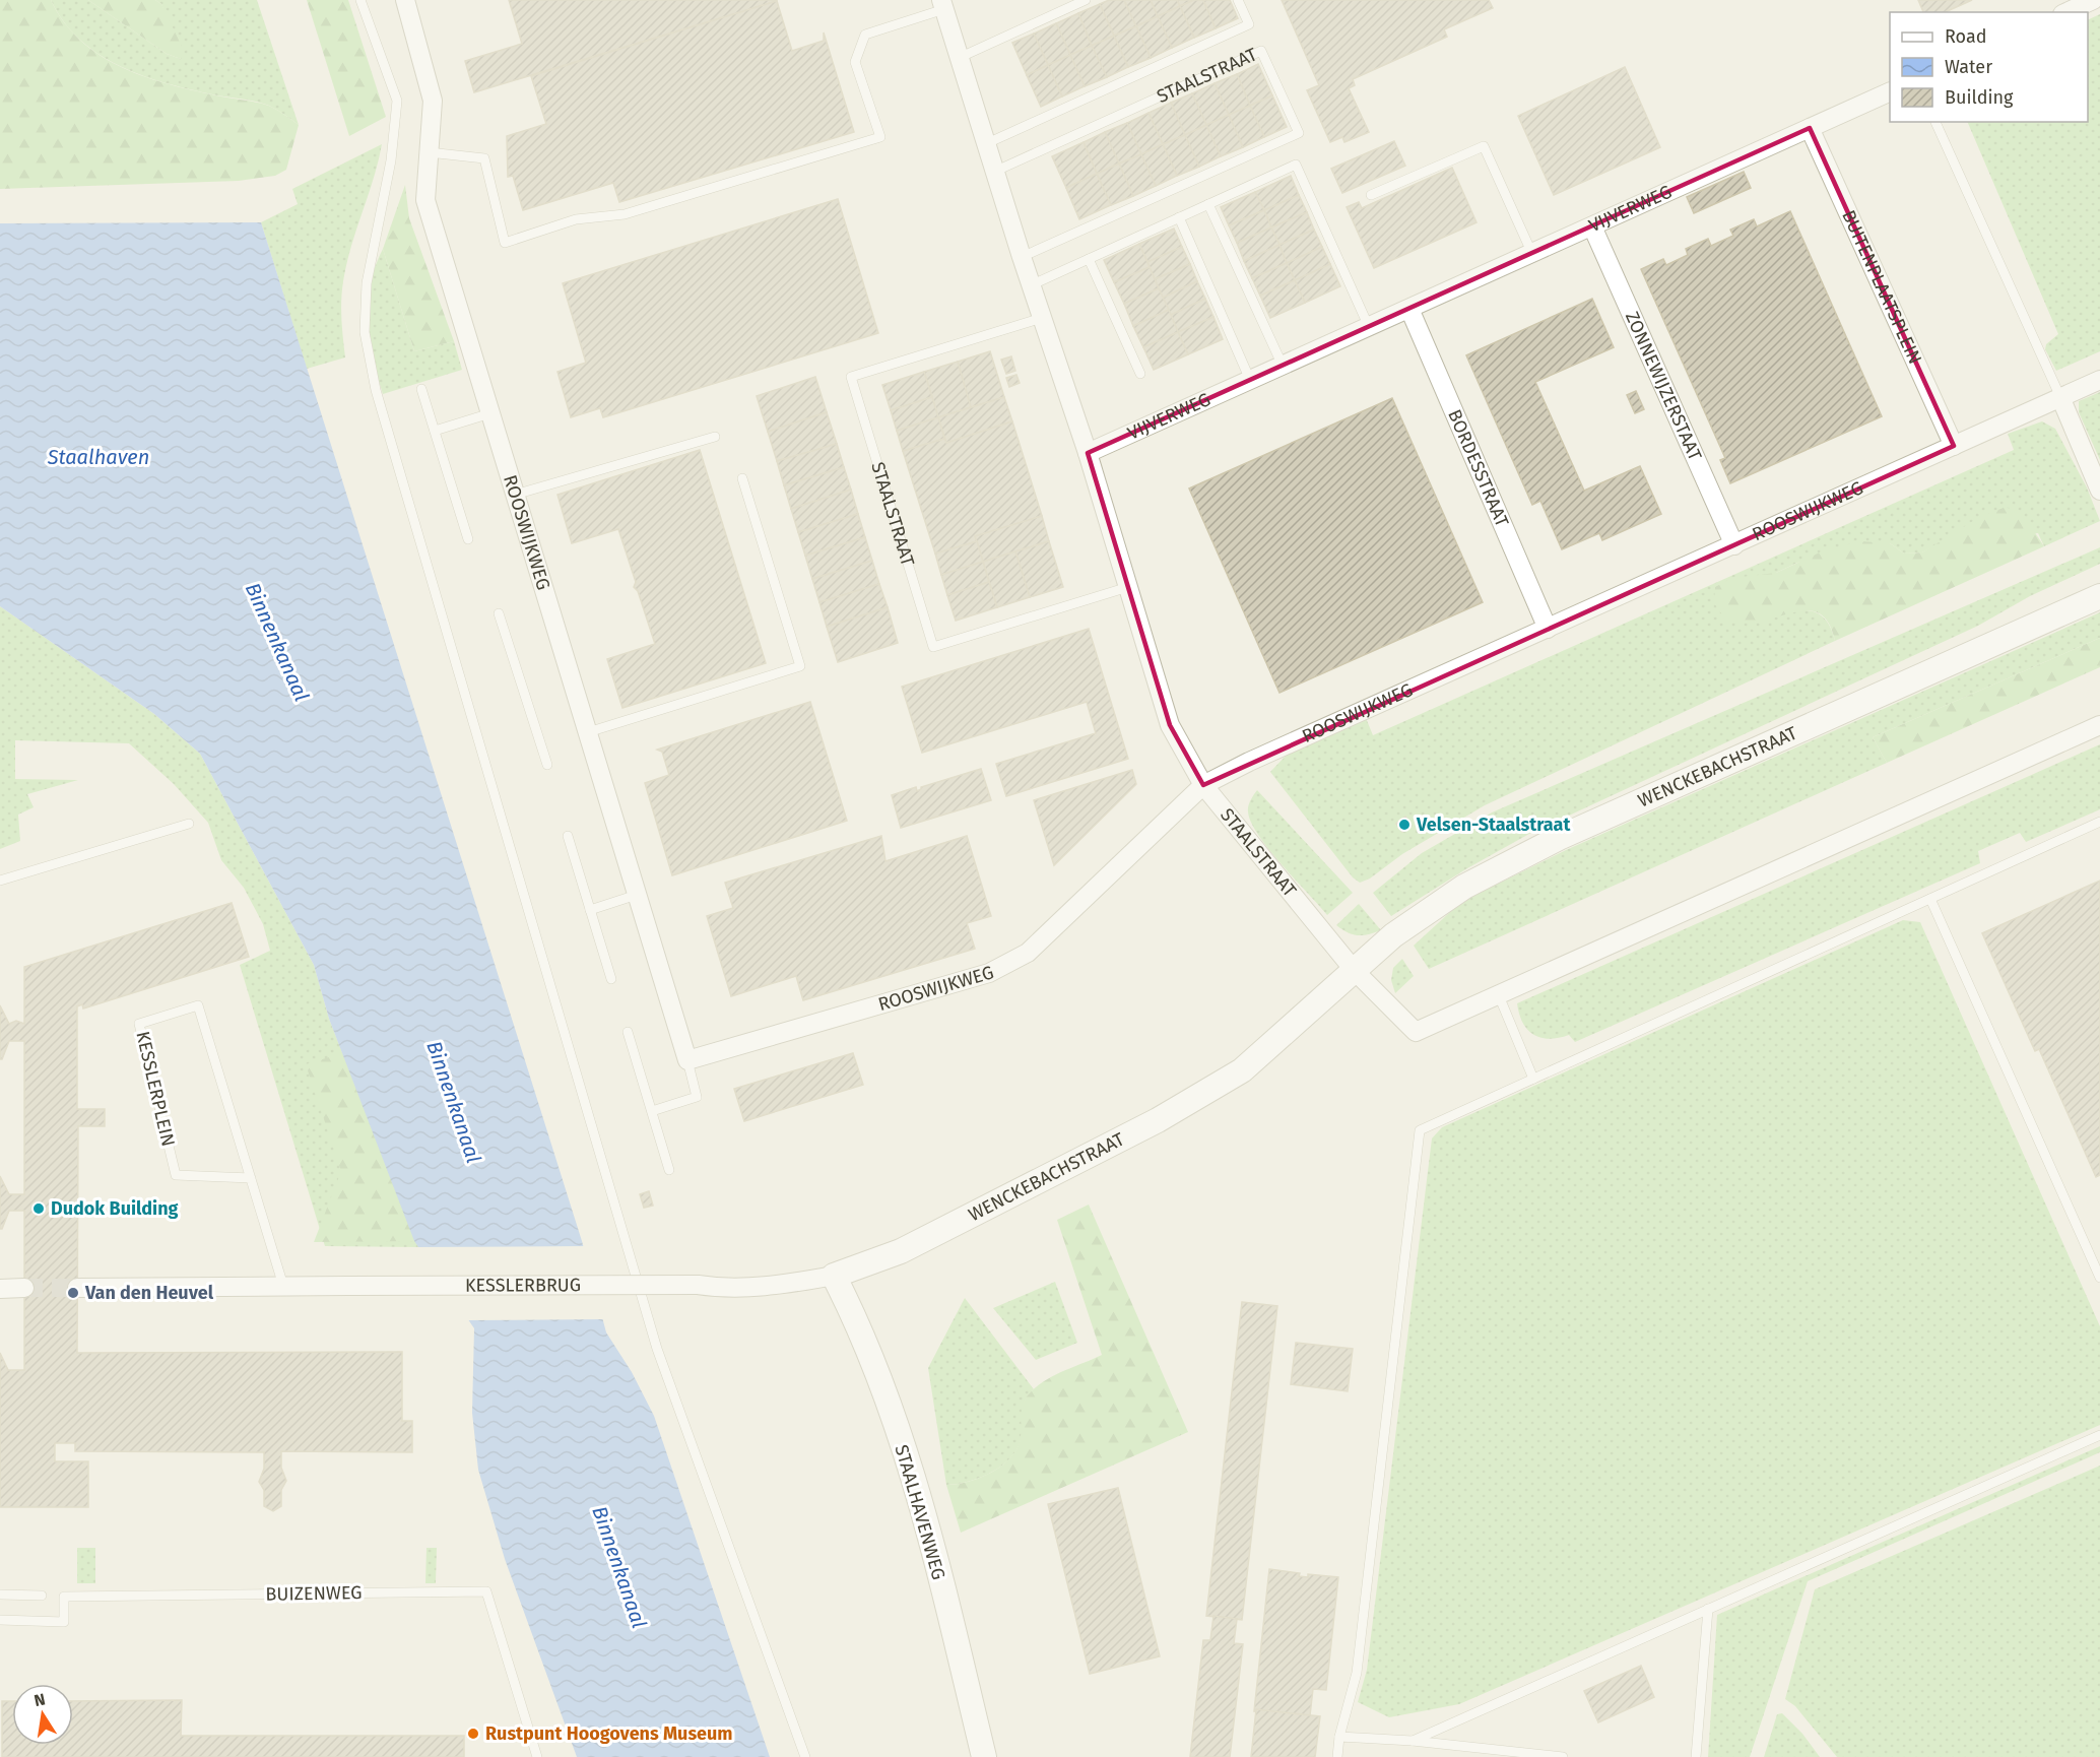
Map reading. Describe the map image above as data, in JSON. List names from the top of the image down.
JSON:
{
  "streets": {
    "street": [
      "STAALSTRAAT",
      "VIJVERWEG",
      "BUITENPLAATSPLEIN",
      "ZONNEWIJZERSTAAT",
      "BORDESSTRAAT",
      "ROOSWIJKWEG",
      "WENCKEBACHSTRAAT",
      "KESSLERBRUG",
      "STAALHAVENWEG"
    ],
    "lane": ["KESSLERPLEIN", "BUIZENWEG"]
  },
  "crossings": [
    ["STAALSTRAAT", "VIJVERWEG"],
    ["STAALSTRAAT", "ROOSWIJKWEG"],
    ["STAALSTRAAT", "WENCKEBACHSTRAAT"],
    ["VIJVERWEG", "BUITENPLAATSPLEIN"],
    ["VIJVERWEG", "ZONNEWIJZERSTAAT"],
    ["VIJVERWEG", "BORDESSTRAAT"],
    ["BUITENPLAATSPLEIN", "ROOSWIJKWEG"],
    ["ZONNEWIJZERSTAAT", "ROOSWIJKWEG"],
    ["BORDESSTRAAT", "ROOSWIJKWEG"],
    ["WENCKEBACHSTRAAT", "KESSLERBRUG"],
    ["WENCKEBACHSTRAAT", "STAALHAVENWEG"],
    ["KESSLERPLEIN", "KESSLERBRUG"]
  ],
  "water": ["Staalhaven", "Binnenkanaal"],
  "places": [
    "Velsen-Staalstraat",
    "Dudok Building",
    "Van den Heuvel",
    "Rustpunt Hoogovens Museum"
  ],
  "legend": ["Road", "Water", "Building"],
  "north": "top"
}
